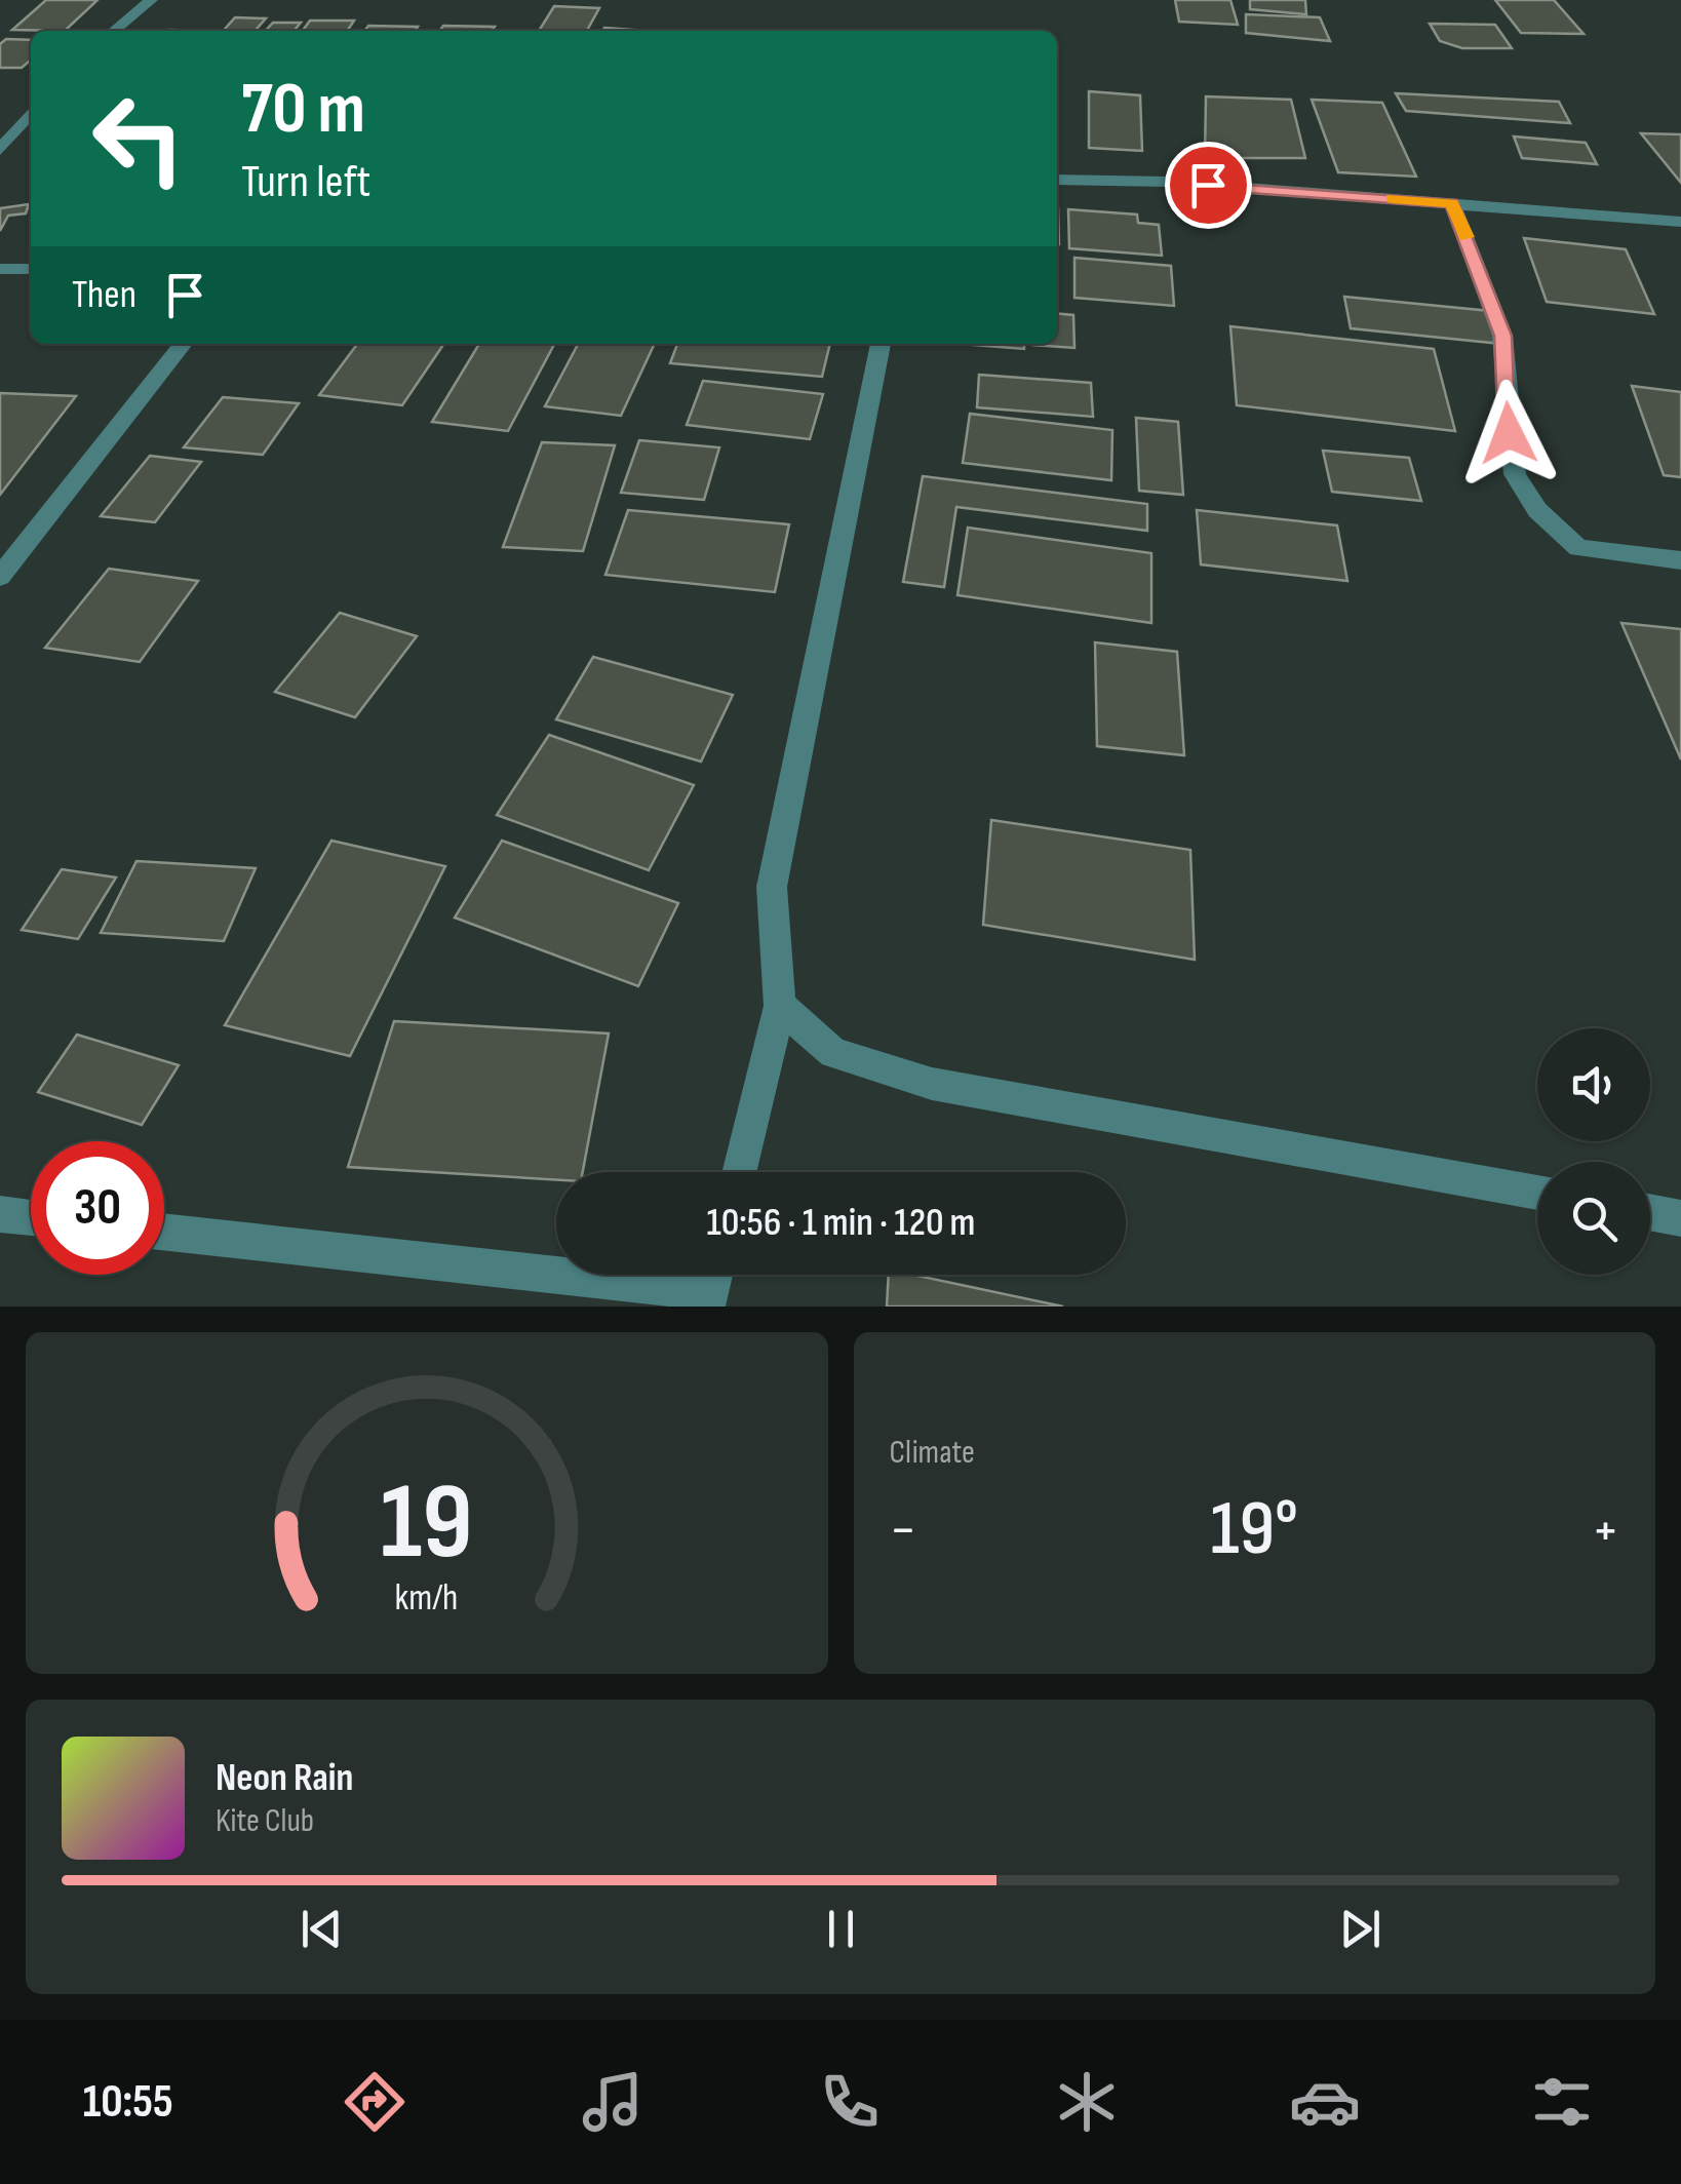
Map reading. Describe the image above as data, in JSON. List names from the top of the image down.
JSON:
{
  "page": {
    "turn": ["70 m", "Turn left"],
    "then": "Then",
    "limit": "30",
    "trip": "10:56 · 1 min · 120 m",
    "tile": "Climate",
    "heat": ["−", "19°", "+"],
    "song": ["Neon Rain", "Kite Club"],
    "tabs": "10:55",
    "gauge": ["19", "km/h"]
  }
}
